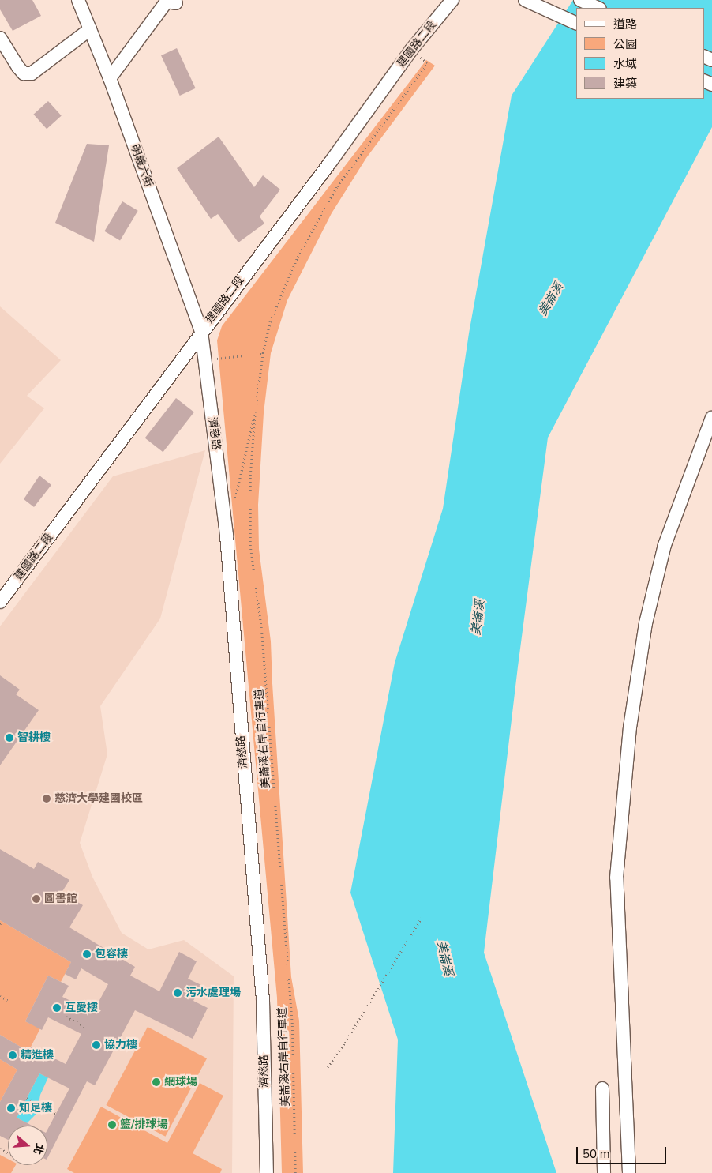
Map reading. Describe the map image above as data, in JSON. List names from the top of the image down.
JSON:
{
  "streets": {
    "street": ["建國路二段", "明義六街", "濟慈路"],
    "path": ["美崙溪右岸自行車道"]
  },
  "crossings": [
    ["建國路二段", "明義六街"],
    ["建國路二段", "濟慈路"],
    ["明義六街", "濟慈路"]
  ],
  "water": ["美崙溪"],
  "places": [
    "智耕樓",
    "慈濟大學建國校區",
    "圖書館",
    "包容樓",
    "污水處理場",
    "互愛樓",
    "協力樓",
    "精進樓",
    "網球場",
    "知足樓",
    "籃/排球場"
  ],
  "legend": [
    "道路",
    "公園",
    "水域",
    "建築"
  ],
  "scale_bar": "50 m",
  "north": "right"
}
